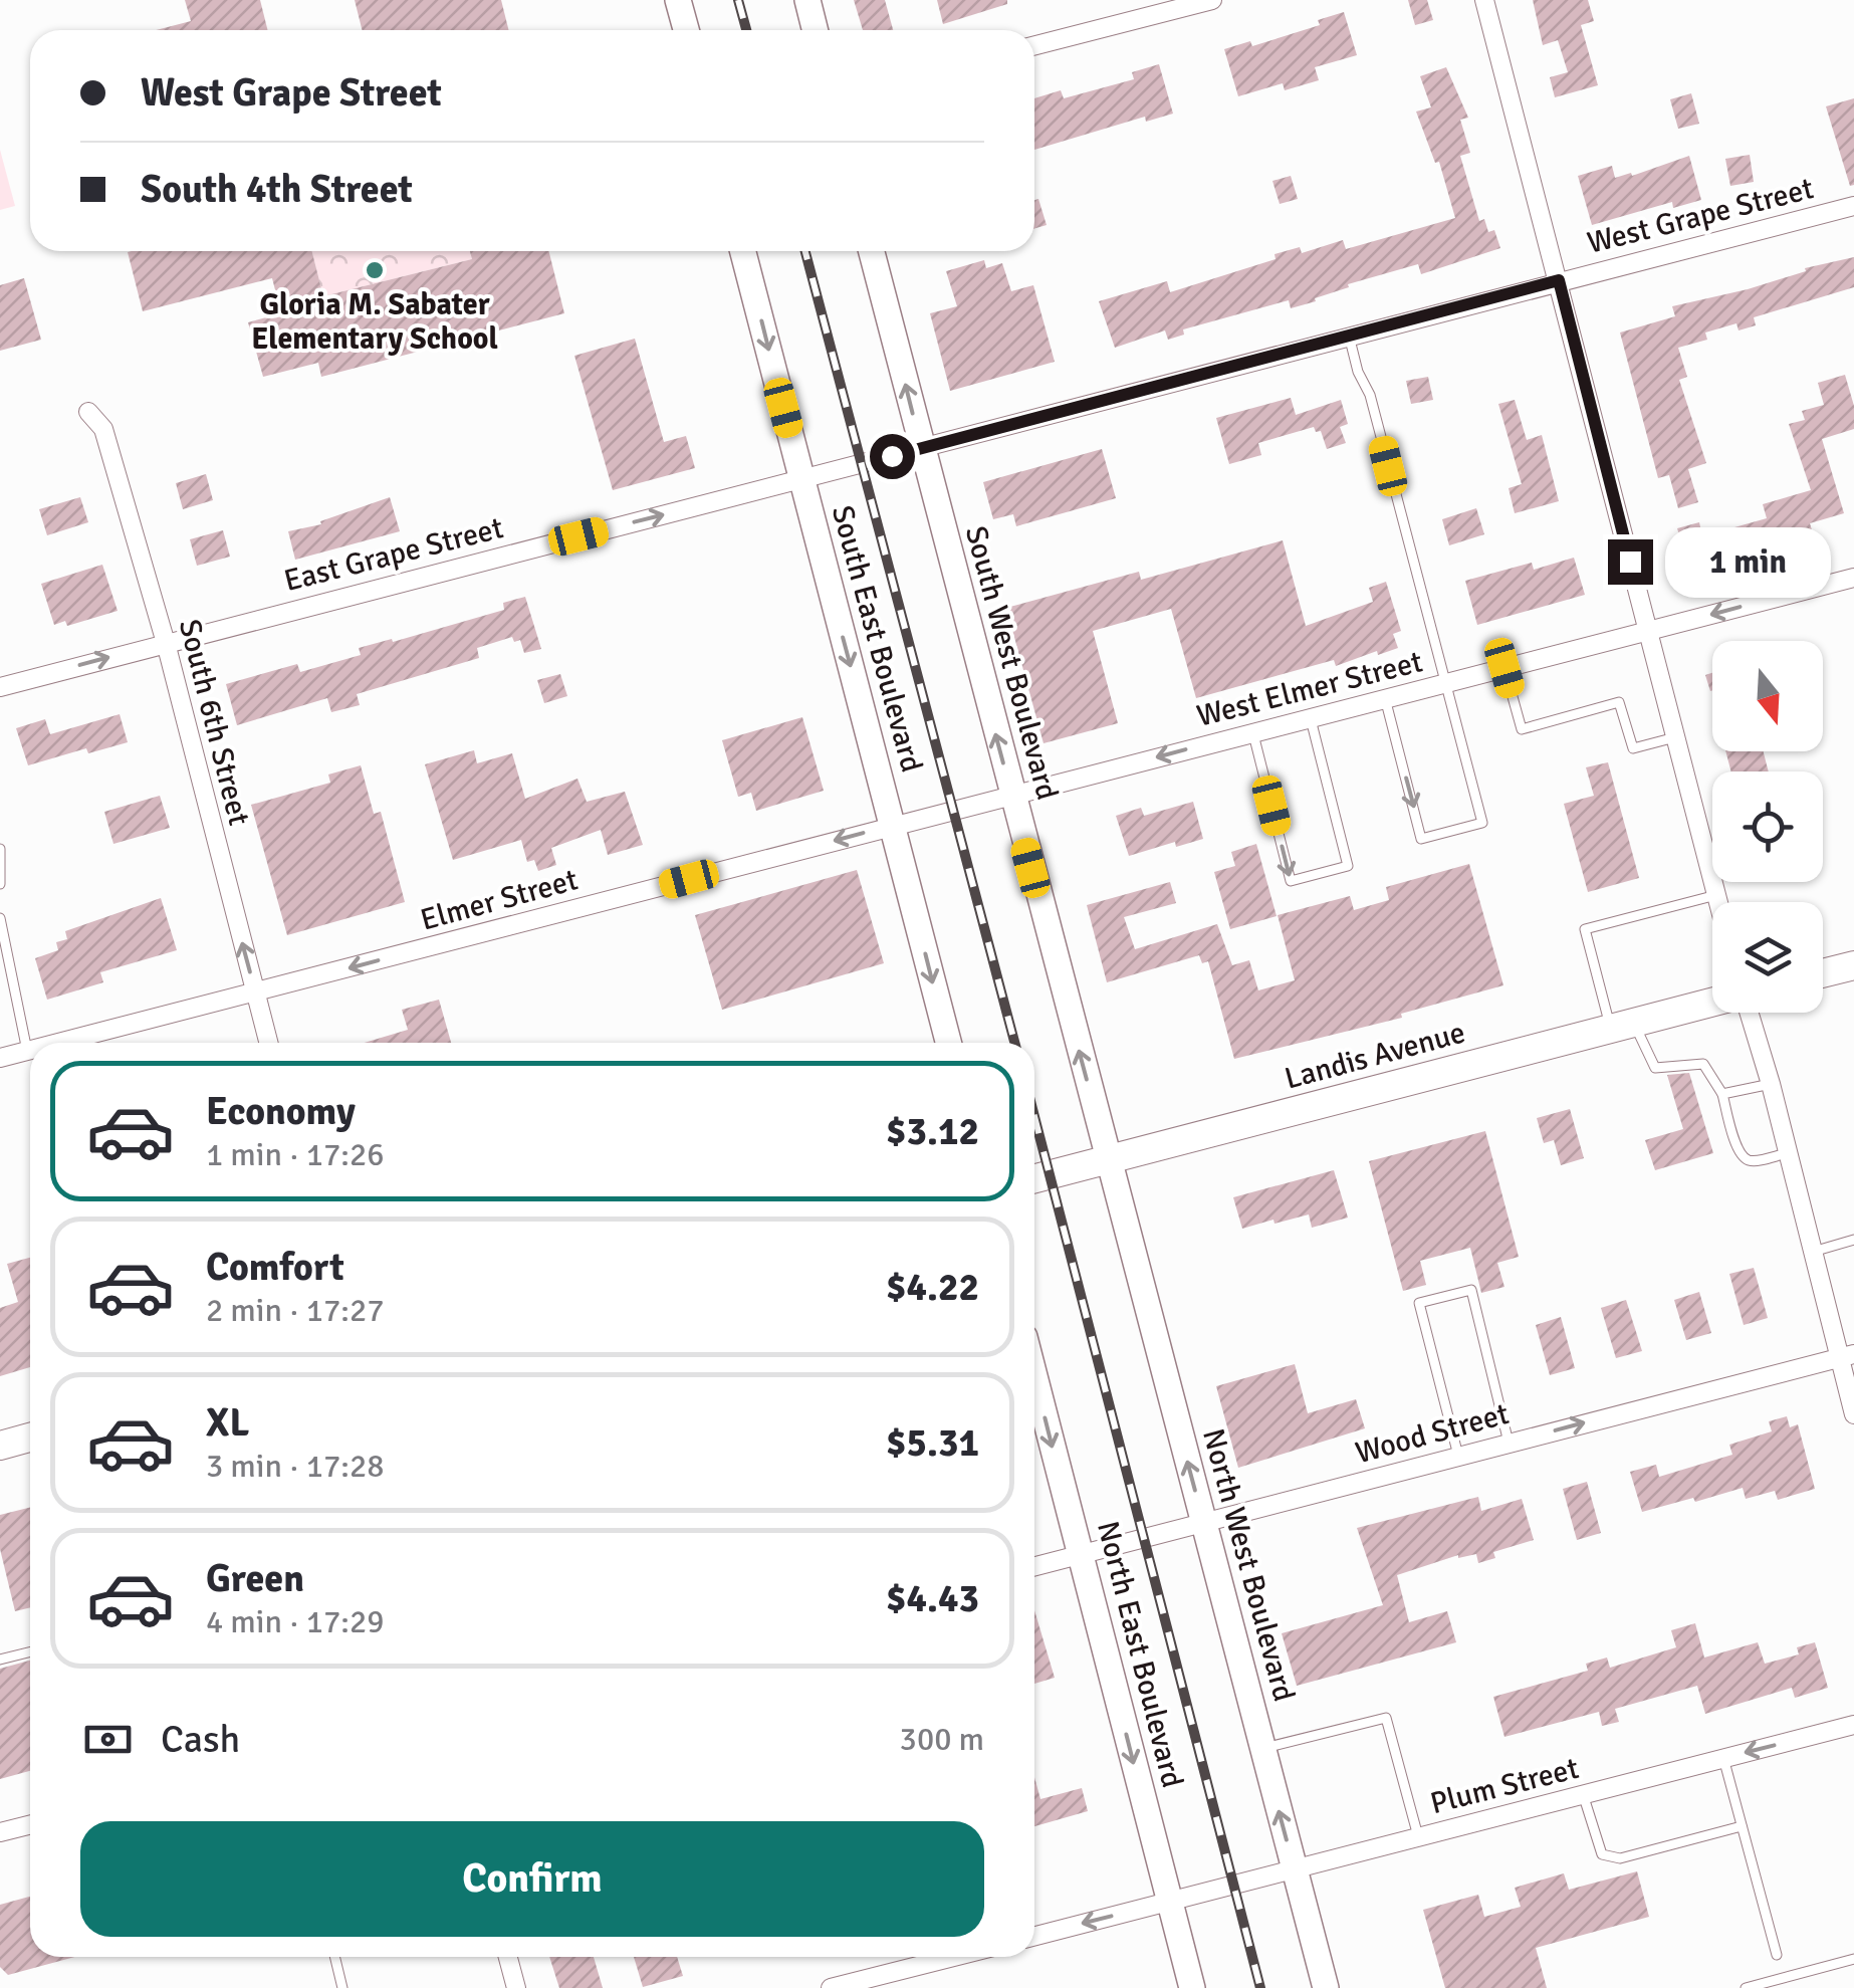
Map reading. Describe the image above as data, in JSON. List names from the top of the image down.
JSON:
{
  "streets": {
    "main road": [
      "South East Boulevard",
      "South West Boulevard",
      "Landis Avenue",
      "North West Boulevard",
      "North East Boulevard"
    ],
    "street": [
      "West Grape Street",
      "East Grape Street",
      "West Elmer Street",
      "South 6th Street",
      "Elmer Street",
      "Wood Street",
      "Plum Street"
    ]
  },
  "crossings": [
    ["West Grape Street", "East Grape Street"],
    ["West Grape Street", "South East Boulevard"],
    ["West Grape Street", "South West Boulevard"],
    ["East Grape Street", "South East Boulevard"],
    ["East Grape Street", "South 6th Street"],
    ["South East Boulevard", "Elmer Street"],
    ["South West Boulevard", "West Elmer Street"],
    ["South West Boulevard", "Elmer Street"],
    ["South West Boulevard", "Landis Avenue"],
    ["South West Boulevard", "North West Boulevard"],
    ["West Elmer Street", "Elmer Street"],
    ["South 6th Street", "Elmer Street"],
    ["Landis Avenue", "North West Boulevard"],
    ["Wood Street", "North West Boulevard"],
    ["Wood Street", "North East Boulevard"],
    ["North West Boulevard", "Plum Street"],
    ["North East Boulevard", "Plum Street"]
  ],
  "one_way": [
    "East Grape Street",
    "South East Boulevard",
    "South West Boulevard",
    "West Elmer Street",
    "South 6th Street",
    "Elmer Street",
    "Wood Street",
    "North West Boulevard",
    "North East Boulevard"
  ],
  "places": ["Gloria M. Sabater Elementary School"],
  "north": "bottom",
  "page": {
    "banner": ["West Grape Street", "South 4th Street"],
    "bubble": "1 min",
    "list": [
      {
        "name": "Economy",
        "note": "1 min · 17:26",
        "value": "$3.12"
      },
      {
        "name": "Comfort",
        "note": "2 min · 17:27",
        "value": "$4.22"
      },
      {
        "name": "XL",
        "note": "3 min · 17:28",
        "value": "$5.31"
      },
      {
        "name": "Green",
        "note": "4 min · 17:29",
        "value": "$4.43"
      }
    ],
    "pay": ["Cash", "300 m"],
    "buttons": "Confirm"
  }
}
